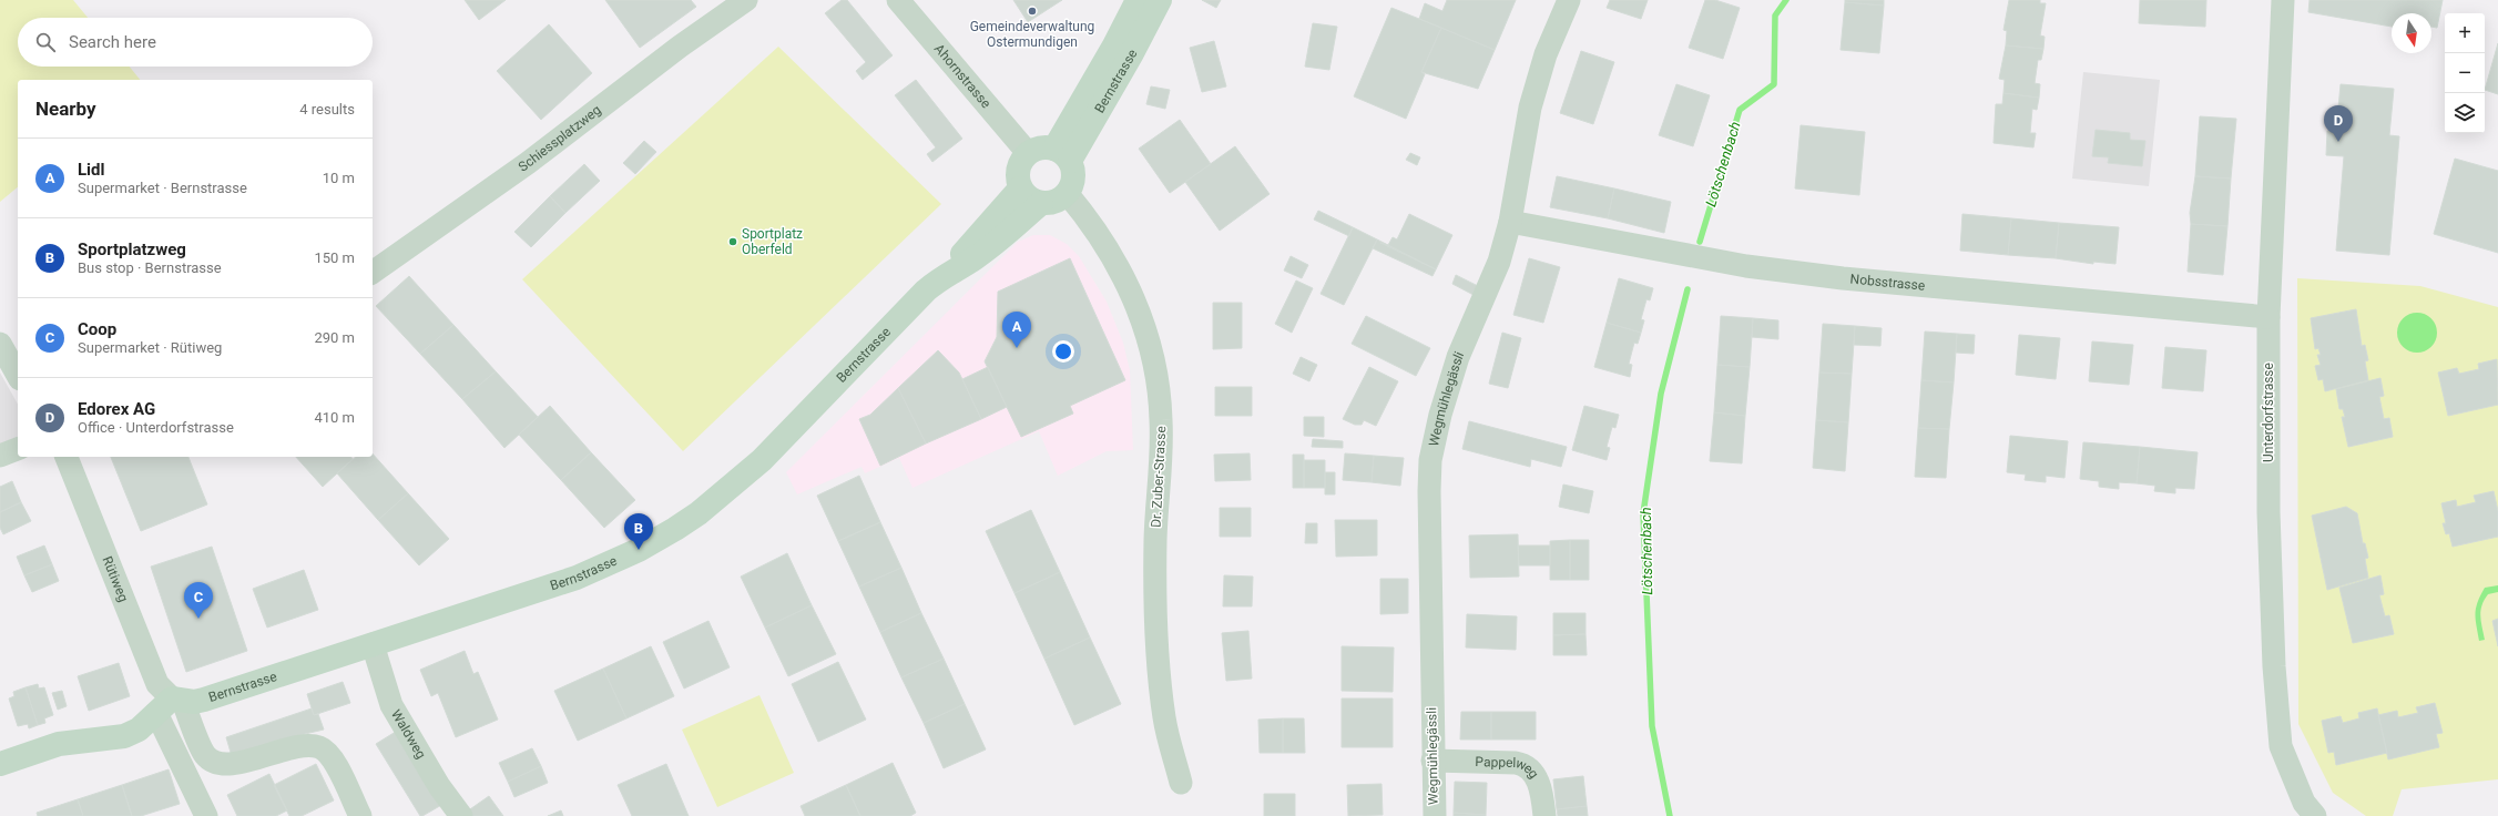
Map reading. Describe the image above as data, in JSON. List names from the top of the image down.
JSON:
{
  "streets": {
    "main road": ["Bernstrasse"],
    "street": [
      "Ahornstrasse",
      "Schiessplatzweg",
      "Nobsstrasse",
      "Wegmühlegässli",
      "Unterdorfstrasse",
      "Dr. Zuber-Strasse",
      "Rütiweg",
      "Waldweg",
      "Pappelweg"
    ]
  },
  "crossings": [
    ["Ahornstrasse", "Bernstrasse"],
    ["Ahornstrasse", "Dr. Zuber-Strasse"],
    ["Bernstrasse", "Dr. Zuber-Strasse"],
    ["Bernstrasse", "Rütiweg"],
    ["Bernstrasse", "Waldweg"],
    ["Nobsstrasse", "Wegmühlegässli"],
    ["Nobsstrasse", "Unterdorfstrasse"],
    ["Wegmühlegässli", "Pappelweg"]
  ],
  "water": ["Lötschenbach"],
  "places": ["Gemeindeverwaltung Ostermundigen", "Sportplatz Oberfeld"],
  "north": "bottom",
  "page": {
    "map_buttons": ["+", "−"],
    "search": "Search here",
    "heading": ["Nearby", "4 results"],
    "pins": [
      "D",
      "A",
      "B",
      "C"
    ],
    "list": [
      {
        "mark": "A",
        "name": "Lidl",
        "note": "Supermarket · Bernstrasse",
        "value": "10 m"
      },
      {
        "mark": "B",
        "name": "Sportplatzweg",
        "note": "Bus stop · Bernstrasse",
        "value": "150 m"
      },
      {
        "mark": "C",
        "name": "Coop",
        "note": "Supermarket · Rütiweg",
        "value": "290 m"
      },
      {
        "mark": "D",
        "name": "Edorex AG",
        "note": "Office · Unterdorfstrasse",
        "value": "410 m"
      }
    ]
  }
}
